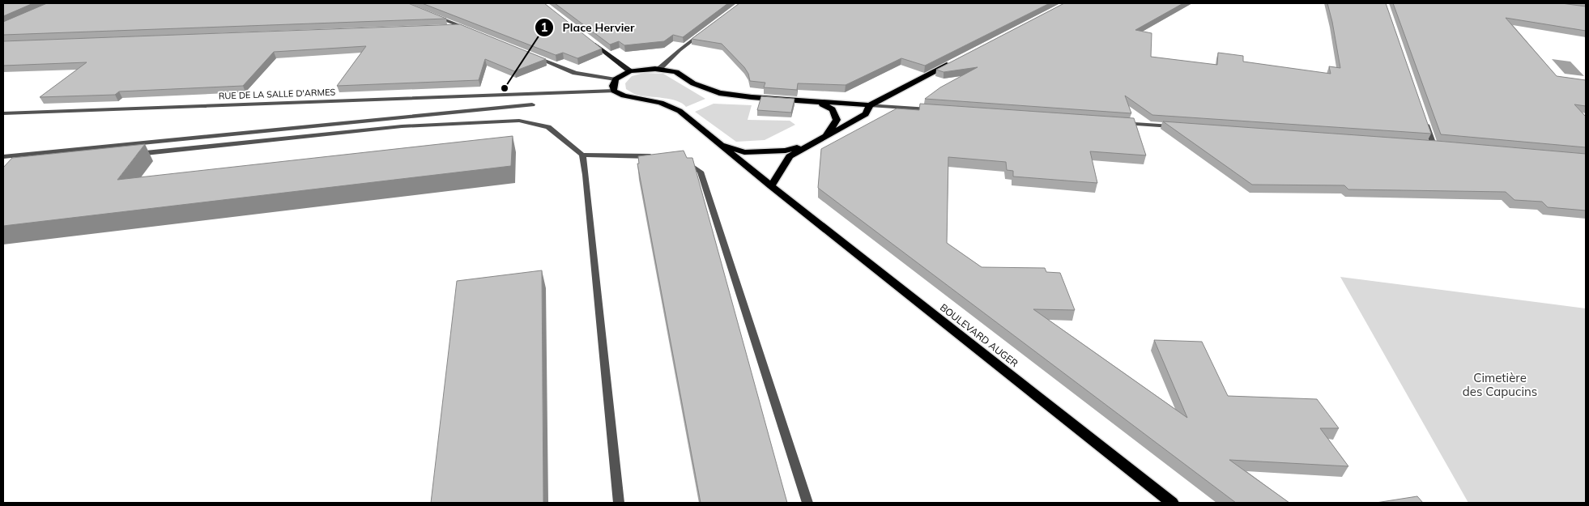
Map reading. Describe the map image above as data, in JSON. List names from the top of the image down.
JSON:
{
  "streets": {
    "main road": ["BOULEVARD AUGER"],
    "street": ["RUE DE LA SALLE D'ARMES"]
  },
  "crossings": [
    ["RUE DE LA SALLE D'ARMES", "BOULEVARD AUGER"]
  ],
  "parks": ["Cimetière des Capucins"],
  "places": ["Place Hervier"]
}
